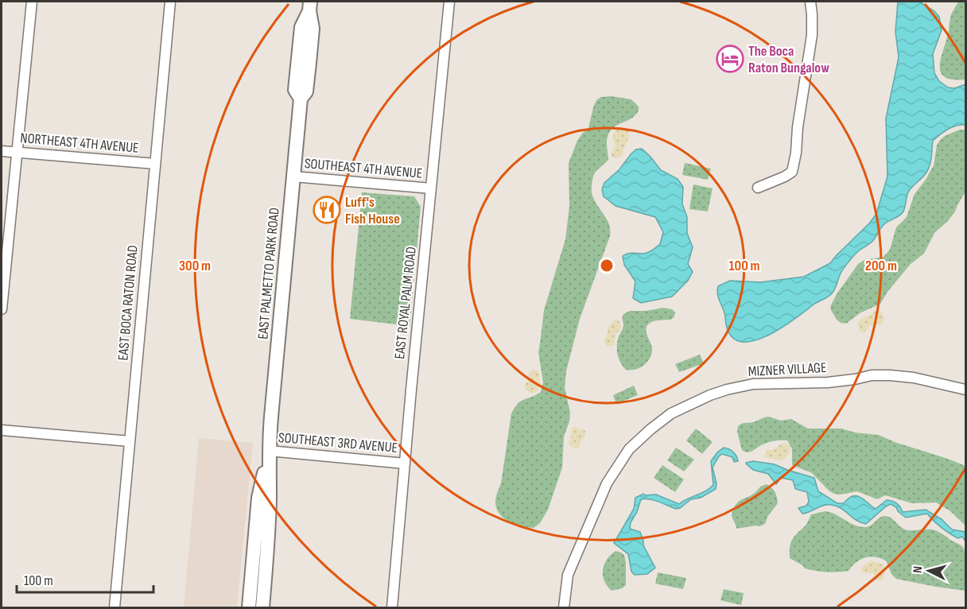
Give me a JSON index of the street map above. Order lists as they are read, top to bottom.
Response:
{
  "streets": {
    "main road": ["EAST PALMETTO PARK ROAD"],
    "street": [
      "NORTHEAST 4TH AVENUE",
      "SOUTHEAST 4TH AVENUE",
      "EAST BOCA RATON ROAD",
      "EAST ROYAL PALM ROAD",
      "MIZNER VILLAGE",
      "SOUTHEAST 3RD AVENUE"
    ]
  },
  "crossings": [
    ["NORTHEAST 4TH AVENUE", "EAST BOCA RATON ROAD"],
    ["SOUTHEAST 4TH AVENUE", "EAST PALMETTO PARK ROAD"],
    ["SOUTHEAST 4TH AVENUE", "EAST ROYAL PALM ROAD"],
    ["EAST PALMETTO PARK ROAD", "SOUTHEAST 3RD AVENUE"],
    ["EAST ROYAL PALM ROAD", "SOUTHEAST 3RD AVENUE"]
  ],
  "places": {
    "hotel": ["The Boca Raton Bungalow"],
    "restaurant": ["Luff's Fish House"]
  },
  "scale_bar": "100 m",
  "north": "left",
  "rings": ["100 m", "200 m", "300 m"]
}
